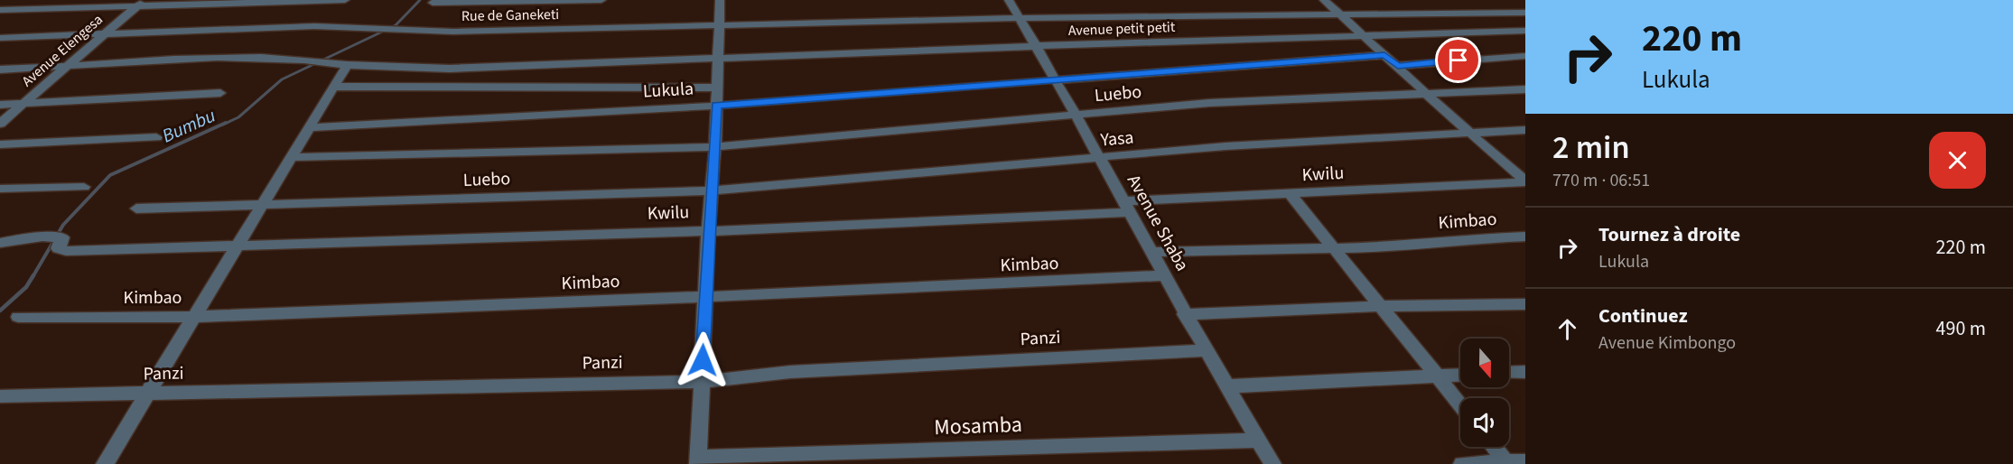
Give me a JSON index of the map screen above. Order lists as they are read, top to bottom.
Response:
{
  "streets": {
    "street": [
      "Rue de Ganeketi",
      "Avenue petit petit",
      "Avenue Elengesa",
      "Lukula",
      "Luebo",
      "Yasa",
      "Kwilu",
      "Kimbao",
      "Avenue Shaba",
      "Panzi",
      "Mosamba"
    ]
  },
  "crossings": [
    ["Rue de Ganeketi", "Avenue Elengesa"],
    ["Rue de Ganeketi", "Avenue Shaba"],
    ["Avenue petit petit", "Avenue Elengesa"],
    ["Avenue petit petit", "Avenue Shaba"],
    ["Lukula", "Avenue Shaba"],
    ["Luebo", "Yasa"],
    ["Luebo", "Avenue Shaba"],
    ["Yasa", "Avenue Shaba"],
    ["Kwilu", "Avenue Shaba"],
    ["Kimbao", "Avenue Shaba"],
    ["Avenue Shaba", "Panzi"],
    ["Avenue Shaba", "Mosamba"]
  ],
  "water": ["Bumbu"],
  "north": "bottom",
  "page": {
    "turn": ["220 m", "Lukula"],
    "heading": ["2 min", "770 m · 06:51"],
    "list": [
      {
        "name": "Tournez à droite",
        "note": "Lukula",
        "value": "220 m"
      },
      {
        "name": "Continuez",
        "note": "Avenue Kimbongo",
        "value": "490 m"
      }
    ]
  }
}
